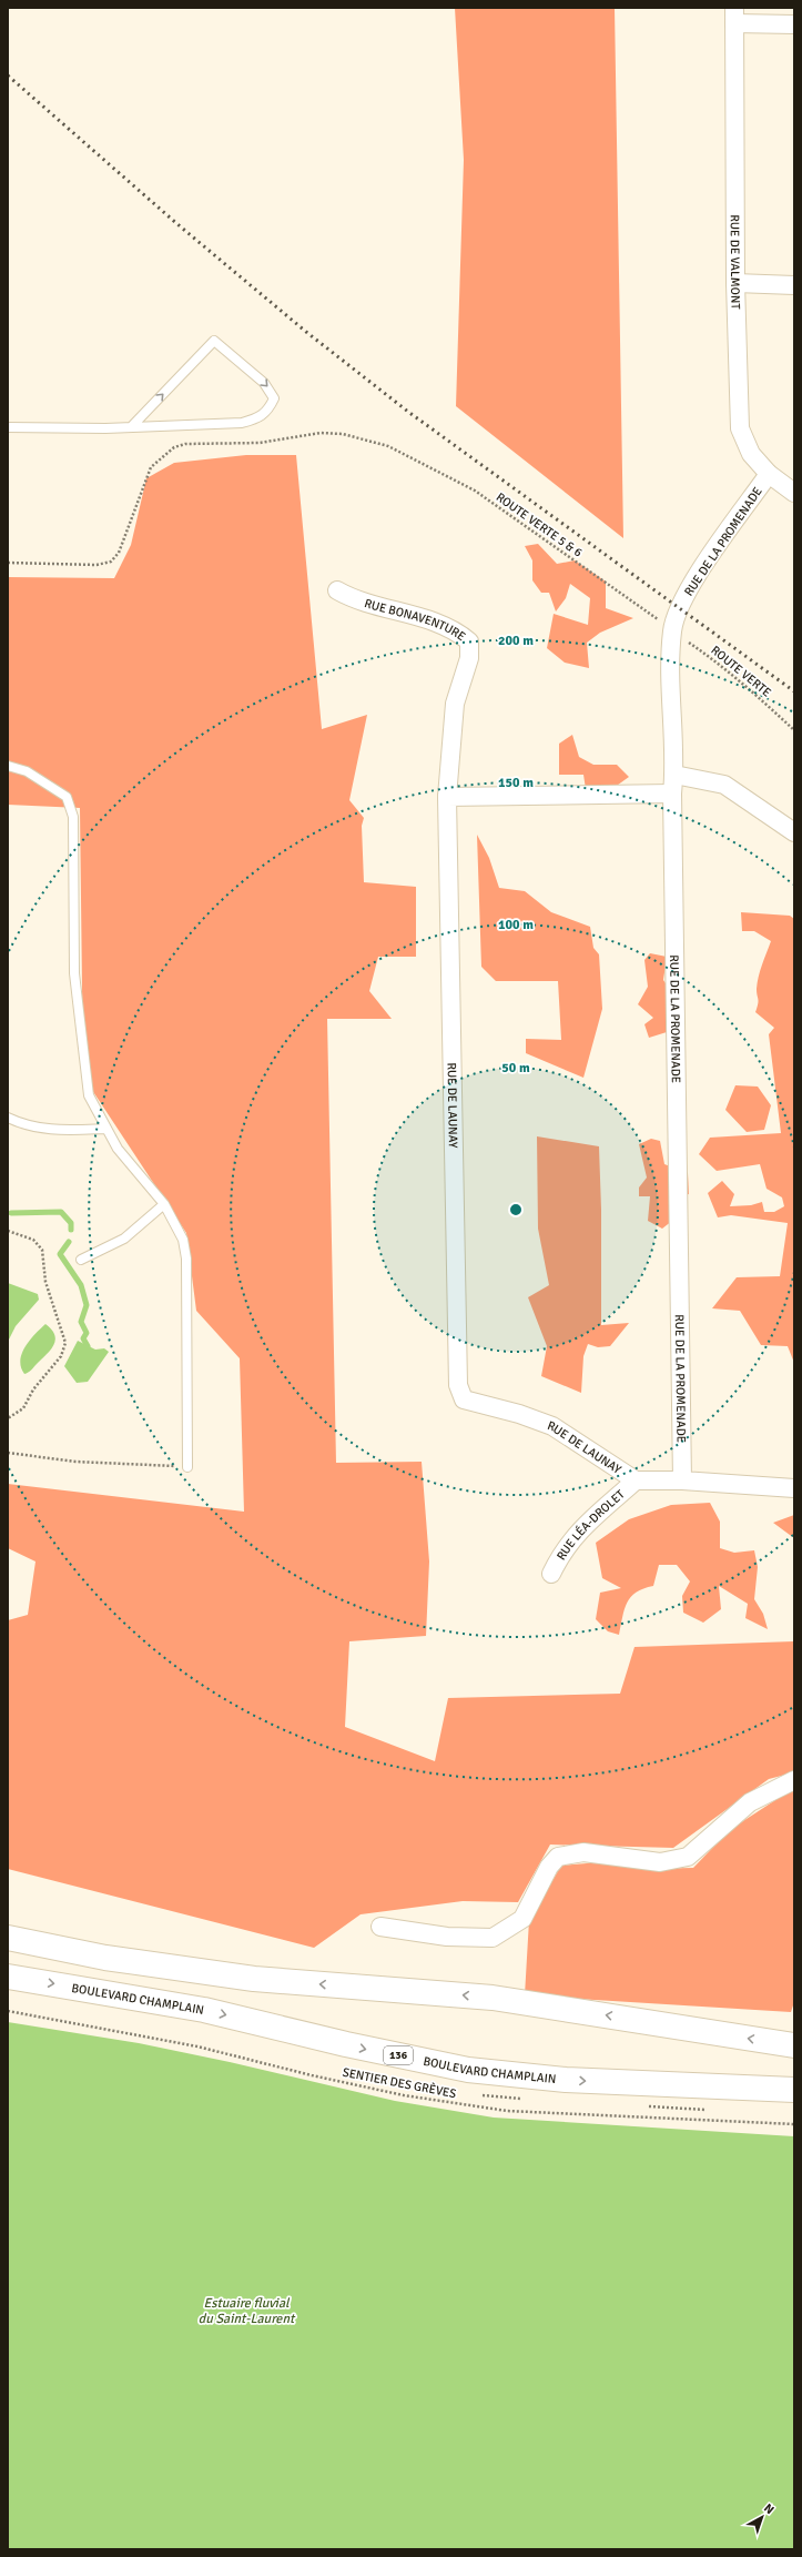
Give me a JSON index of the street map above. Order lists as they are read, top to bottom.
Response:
{
  "streets": {
    "main road": ["BOULEVARD CHAMPLAIN", "136"],
    "street": [
      "RUE DE VALMONT",
      "RUE DE LA PROMENADE",
      "RUE BONAVENTURE",
      "RUE DE LAUNAY",
      "RUE LÉA-DROLET"
    ],
    "path": ["ROUTE VERTE 5 & 6", "ROUTE VERTE", "SENTIER DES GRÈVES"]
  },
  "crossings": [
    ["RUE DE VALMONT", "RUE DE LA PROMENADE"],
    ["ROUTE VERTE 5 & 6", "RUE DE LA PROMENADE"],
    ["ROUTE VERTE 5 & 6", "ROUTE VERTE"],
    ["RUE DE LA PROMENADE", "ROUTE VERTE"],
    ["RUE BONAVENTURE", "RUE DE LAUNAY"],
    ["RUE DE LAUNAY", "RUE LÉA-DROLET"]
  ],
  "water": ["Estuaire fluvial du Saint-Laurent"],
  "north": "top right",
  "rings": [
    "200 m",
    "150 m",
    "100 m",
    "50 m"
  ]
}
